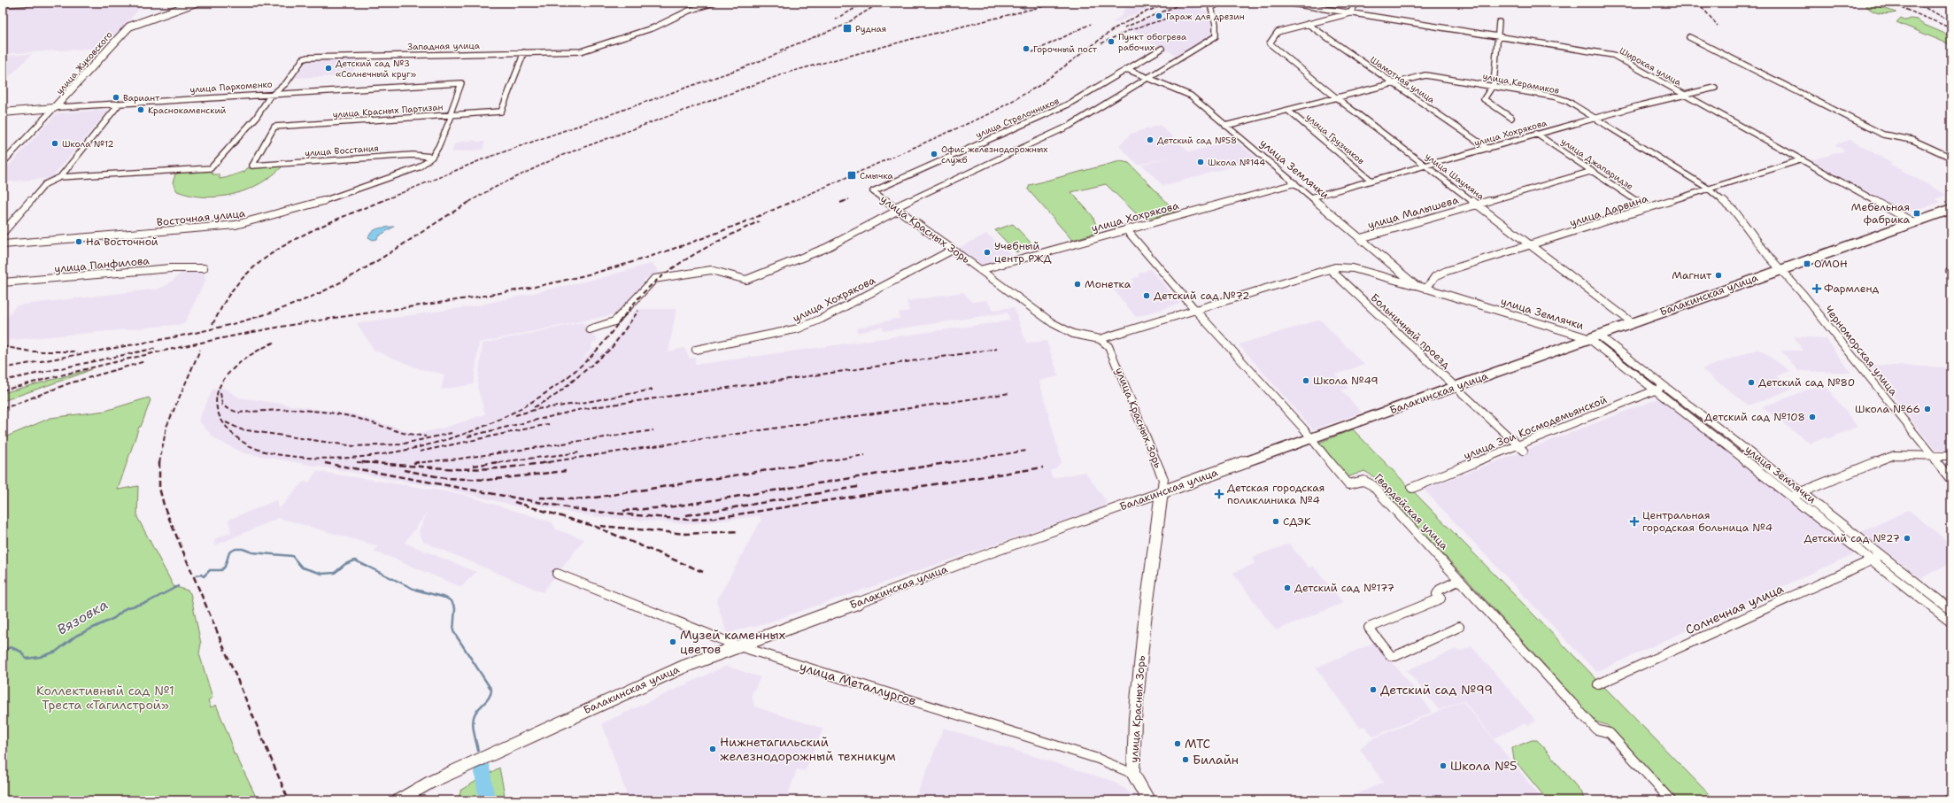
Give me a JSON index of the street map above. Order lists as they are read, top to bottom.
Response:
{
  "streets": {
    "main road": [
      "улица Жуковского",
      "улица Пархоменко",
      "улица Красных Зорь",
      "Балакинская улица"
    ],
    "street": [
      "Западная улица",
      "Широкая улица",
      "Шамотная улица",
      "улица Керамиков",
      "улица Красных Партизан",
      "улица Стрелочников",
      "улица Хохрякова",
      "улица Грузчиков",
      "улица Восстания",
      "улица Джапаридзе",
      "улица Землячки",
      "улица Шаумяна",
      "улица Дарвина",
      "улица Малышева",
      "Восточная улица",
      "улица Панфилова",
      "Больничный проезд",
      "Черноморская улица",
      "улица Зои Космодемьянской",
      "Гвардейская улица",
      "Солнечная улица",
      "улица Металлургов"
    ]
  },
  "crossings": [
    ["Западная улица", "улица Пархоменко"],
    ["Западная улица", "улица Красных Партизан"],
    ["улица Жуковского", "улица Пархоменко"],
    ["Широкая улица", "улица Хохрякова"],
    ["Широкая улица", "улица Дарвина"],
    ["Широкая улица", "Балакинская улица"],
    ["Шамотная улица", "улица Керамиков"],
    ["Шамотная улица", "улица Хохрякова"],
    ["Шамотная улица", "улица Шаумяна"],
    ["улица Керамиков", "улица Хохрякова"],
    ["улица Керамиков", "улица Грузчиков"],
    ["улица Керамиков", "улица Землячки"],
    ["улица Керамиков", "улица Шаумяна"],
    ["улица Керамиков", "улица Дарвина"],
    ["улица Керамиков", "Балакинская улица"],
    ["улица Керамиков", "Черноморская улица"],
    ["улица Пархоменко", "улица Красных Партизан"],
    ["улица Красных Партизан", "улица Восстания"],
    ["улица Стрелочников", "улица Землячки"],
    ["улица Стрелочников", "улица Красных Зорь"],
    ["улица Хохрякова", "улица Грузчиков"],
    ["улица Хохрякова", "улица Джапаридзе"],
    ["улица Хохрякова", "улица Землячки"],
    ["улица Хохрякова", "улица Шаумяна"],
    ["улица Хохрякова", "улица Красных Зорь"],
    ["улица Хохрякова", "Гвардейская улица"],
    ["улица Восстания", "Восточная улица"],
    ["улица Джапаридзе", "улица Дарвина"],
    ["улица Джапаридзе", "улица Малышева"],
    ["улица Землячки", "улица Дарвина"],
    ["улица Землячки", "улица Малышева"],
    ["улица Землячки", "Балакинская улица"],
    ["улица Землячки", "улица Зои Космодемьянской"],
    ["улица Землячки", "Солнечная улица"],
    ["улица Шаумяна", "улица Дарвина"],
    ["улица Шаумяна", "улица Малышева"],
    ["улица Шаумяна", "Балакинская улица"],
    ["улица Красных Зорь", "Балакинская улица"],
    ["улица Красных Зорь", "улица Металлургов"],
    ["Балакинская улица", "Больничный проезд"],
    ["Балакинская улица", "Черноморская улица"],
    ["Балакинская улица", "Гвардейская улица"],
    ["Балакинская улица", "улица Металлургов"],
    ["Больничный проезд", "улица Зои Космодемьянской"]
  ],
  "water": ["Вязовка"],
  "parks": ["Коллективный сад №1 Треста «Тагилстрой»"],
  "places": {
    "other": [
      "Гараж для дрезин",
      "Пункт обогрева рабочих",
      "Горочный пост",
      "Детский сад №3 «Солнечный круг»",
      "Вариант",
      "Краснокаменский",
      "Детский сад №58",
      "Школа №12",
      "Офис железнодорожных служб",
      "Школа №144",
      "На Восточной",
      "Учебный центр РЖД",
      "Магнит",
      "Монетка",
      "Детский сад №72",
      "Школа №49",
      "Детский сад №80",
      "Школа №66",
      "Детский сад №108",
      "СДЭК",
      "Детский сад №27",
      "Детский сад №177",
      "Музей каменных цветов",
      "Детский сад №99",
      "МТС",
      "Нижнетагильский железнодорожный техникум",
      "Билайн",
      "Школа №5"
    ],
    "transit": [
      "Рудная",
      "Смычка",
      "Мебельная фабрика",
      "ОМОН"
    ],
    "health": ["Фармленд", "Детская городская поликлиника №4", "Центральная городская больница №4"]
  }
}
